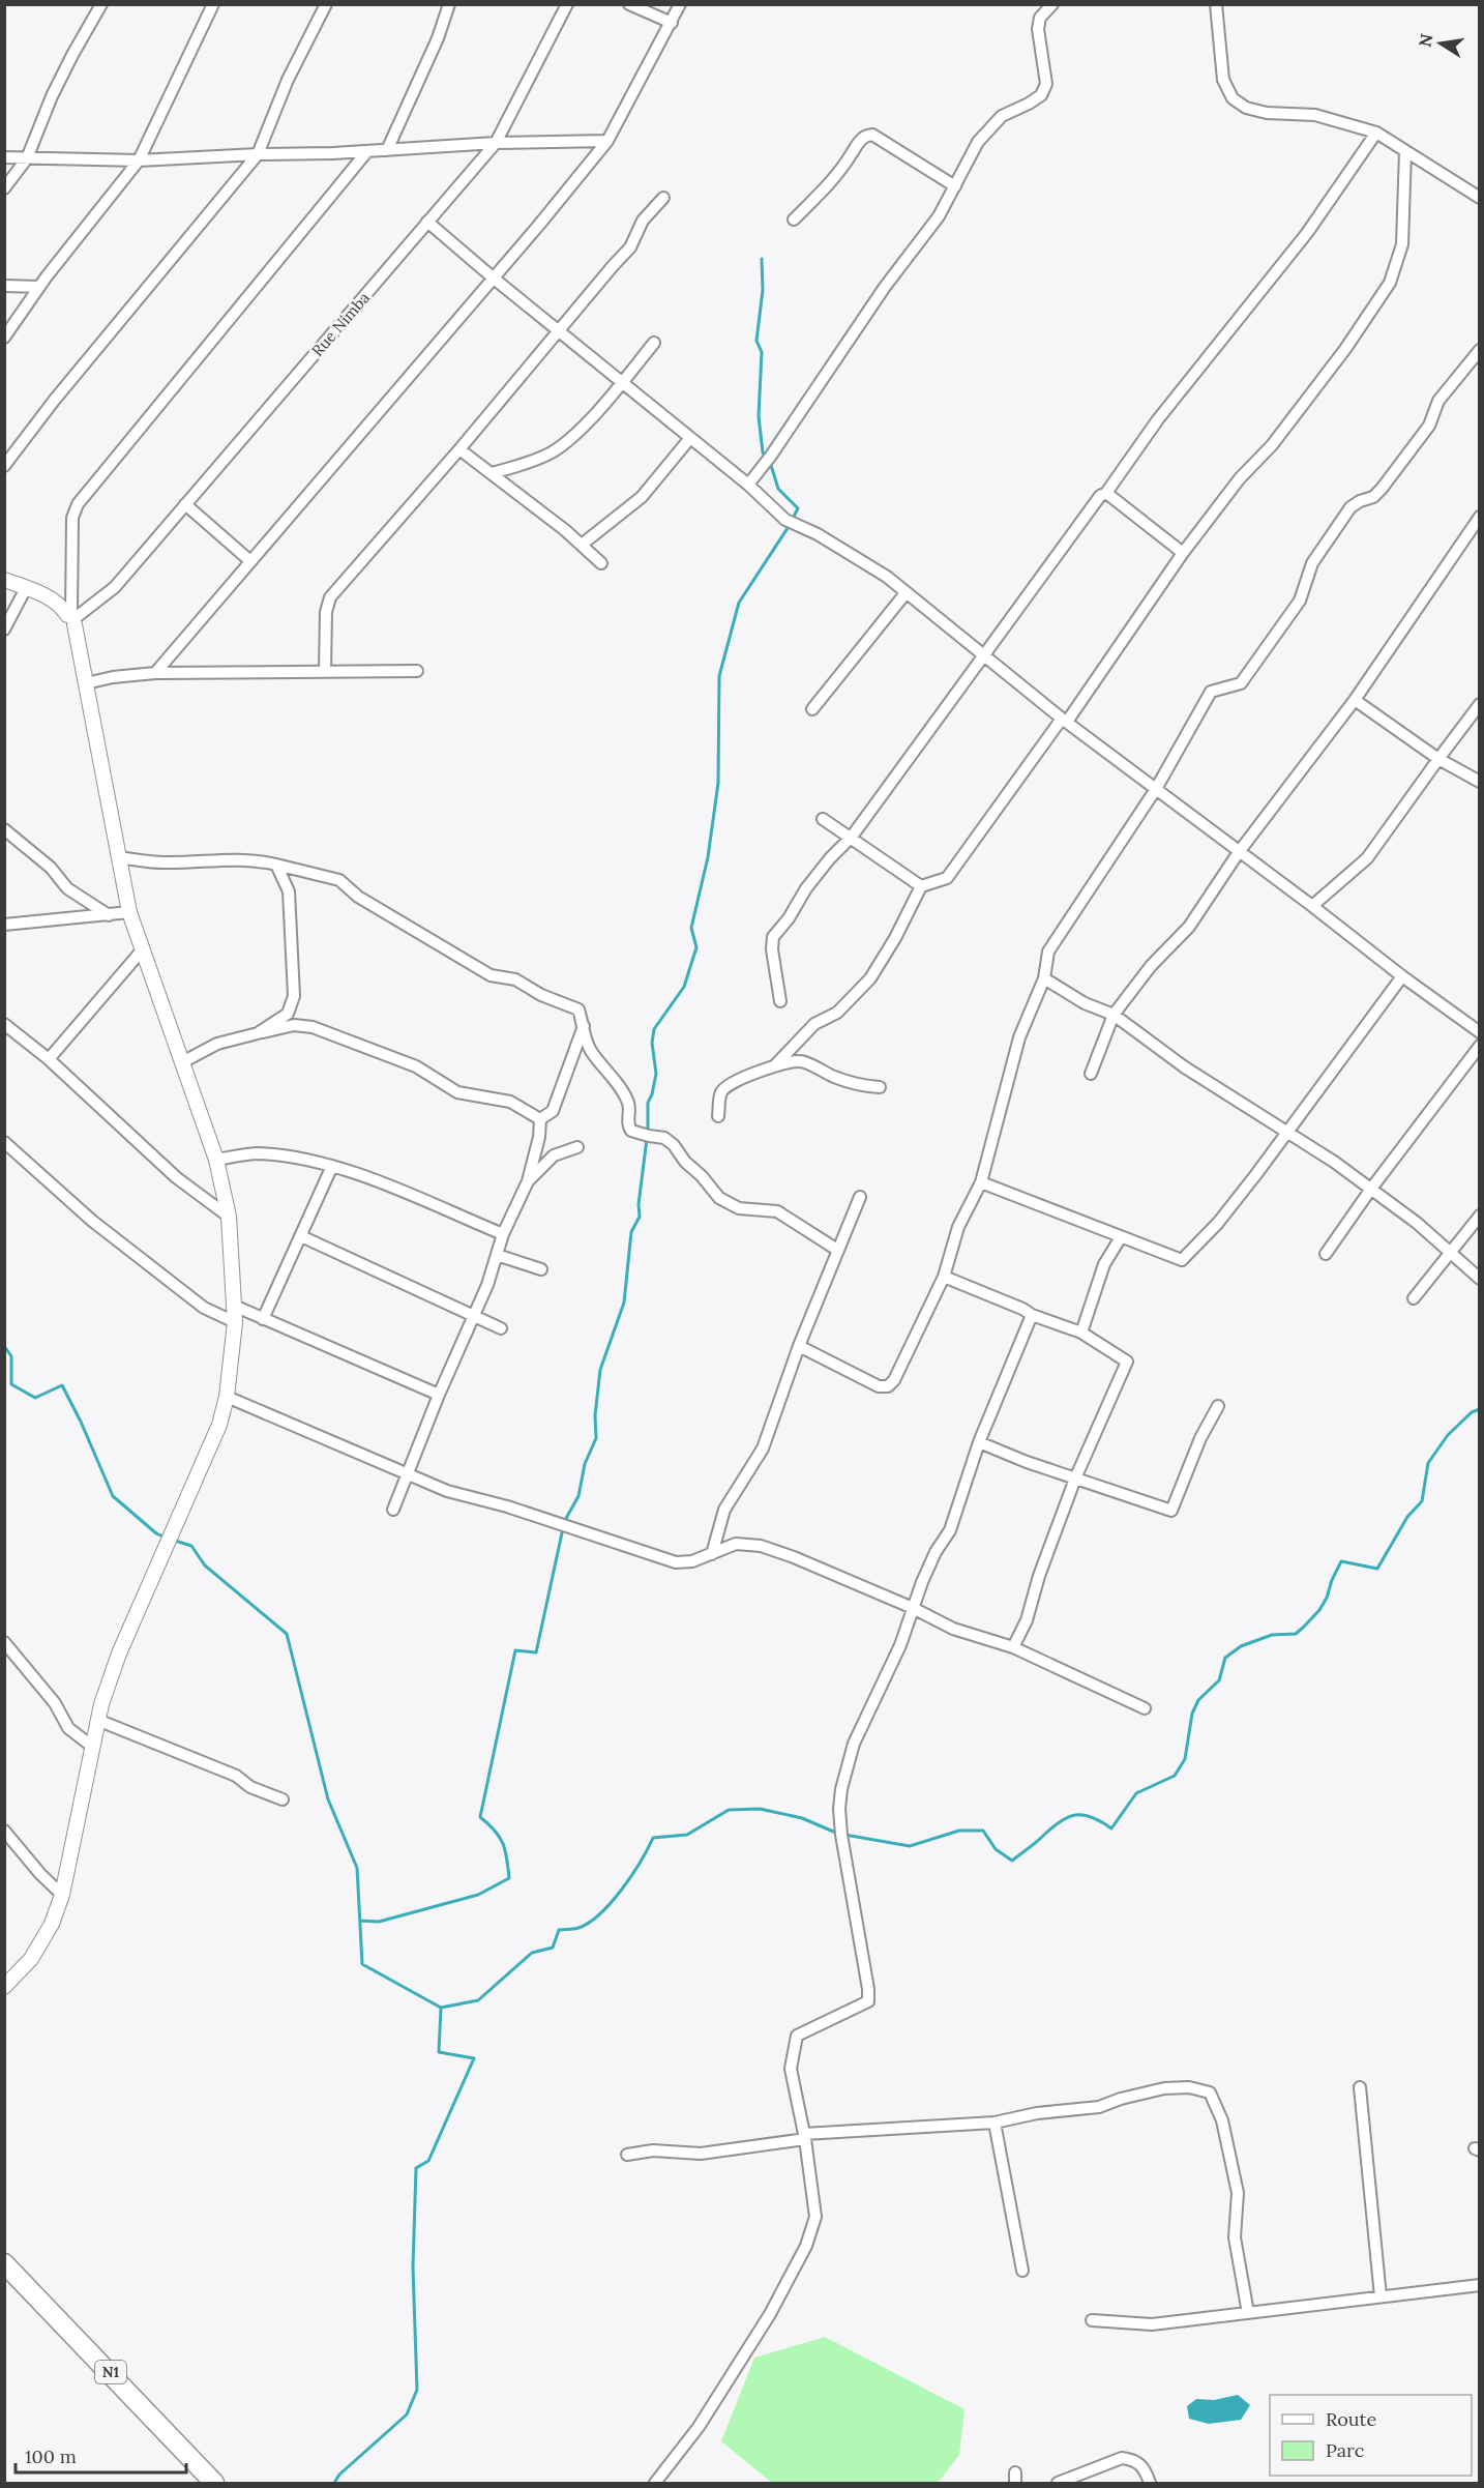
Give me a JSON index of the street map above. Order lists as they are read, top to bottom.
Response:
{
  "streets": {
    "highway": ["N1"],
    "street": ["Rue Nimba"]
  },
  "legend": ["Route", "Parc"],
  "scale_bar": "100 m",
  "north": "left"
}
